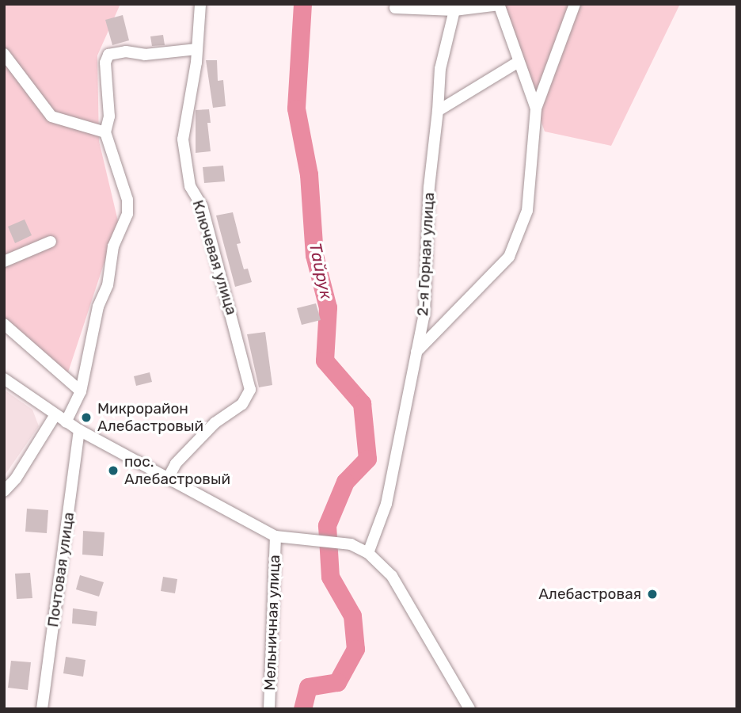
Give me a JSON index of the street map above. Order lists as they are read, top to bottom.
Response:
{
  "streets": {
    "street": [
      "2-я Горная улица",
      "Ключевая улица",
      "Почтовая улица",
      "Мельничная улица"
    ]
  },
  "water": ["Тайрук"],
  "places": ["Микрорайон Алебастровый", "пос. Алебастровый", "Алебастровая"]
}
